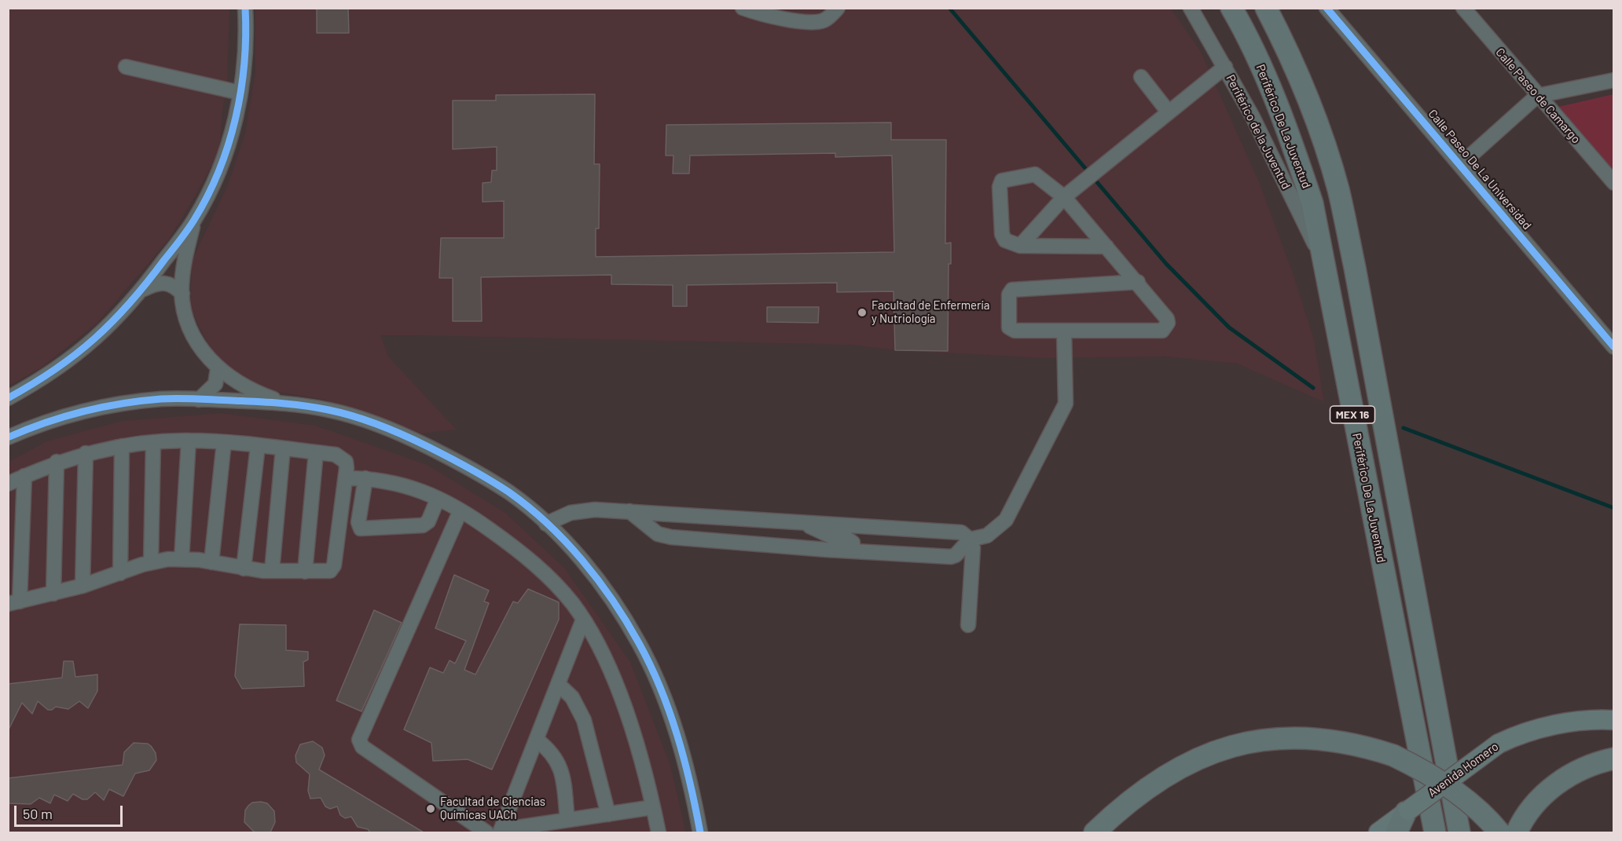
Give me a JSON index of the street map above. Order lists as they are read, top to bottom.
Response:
{
  "streets": {
    "highway": ["Periférico De La Juventud", "MEX 16"],
    "main road": ["Avenida Homero"],
    "street": ["Calle Paseo de Camargo", "Periférico de la Juventud", "Calle Paseo De La Universidad"]
  },
  "crossings": [
    ["Periférico De La Juventud", "Periférico de la Juventud"]
  ],
  "places": ["Facultad de Enfermería y Nutriología", "Facultad de Ciencias Químicas UACh"],
  "scale_bar": "50 m"
}
